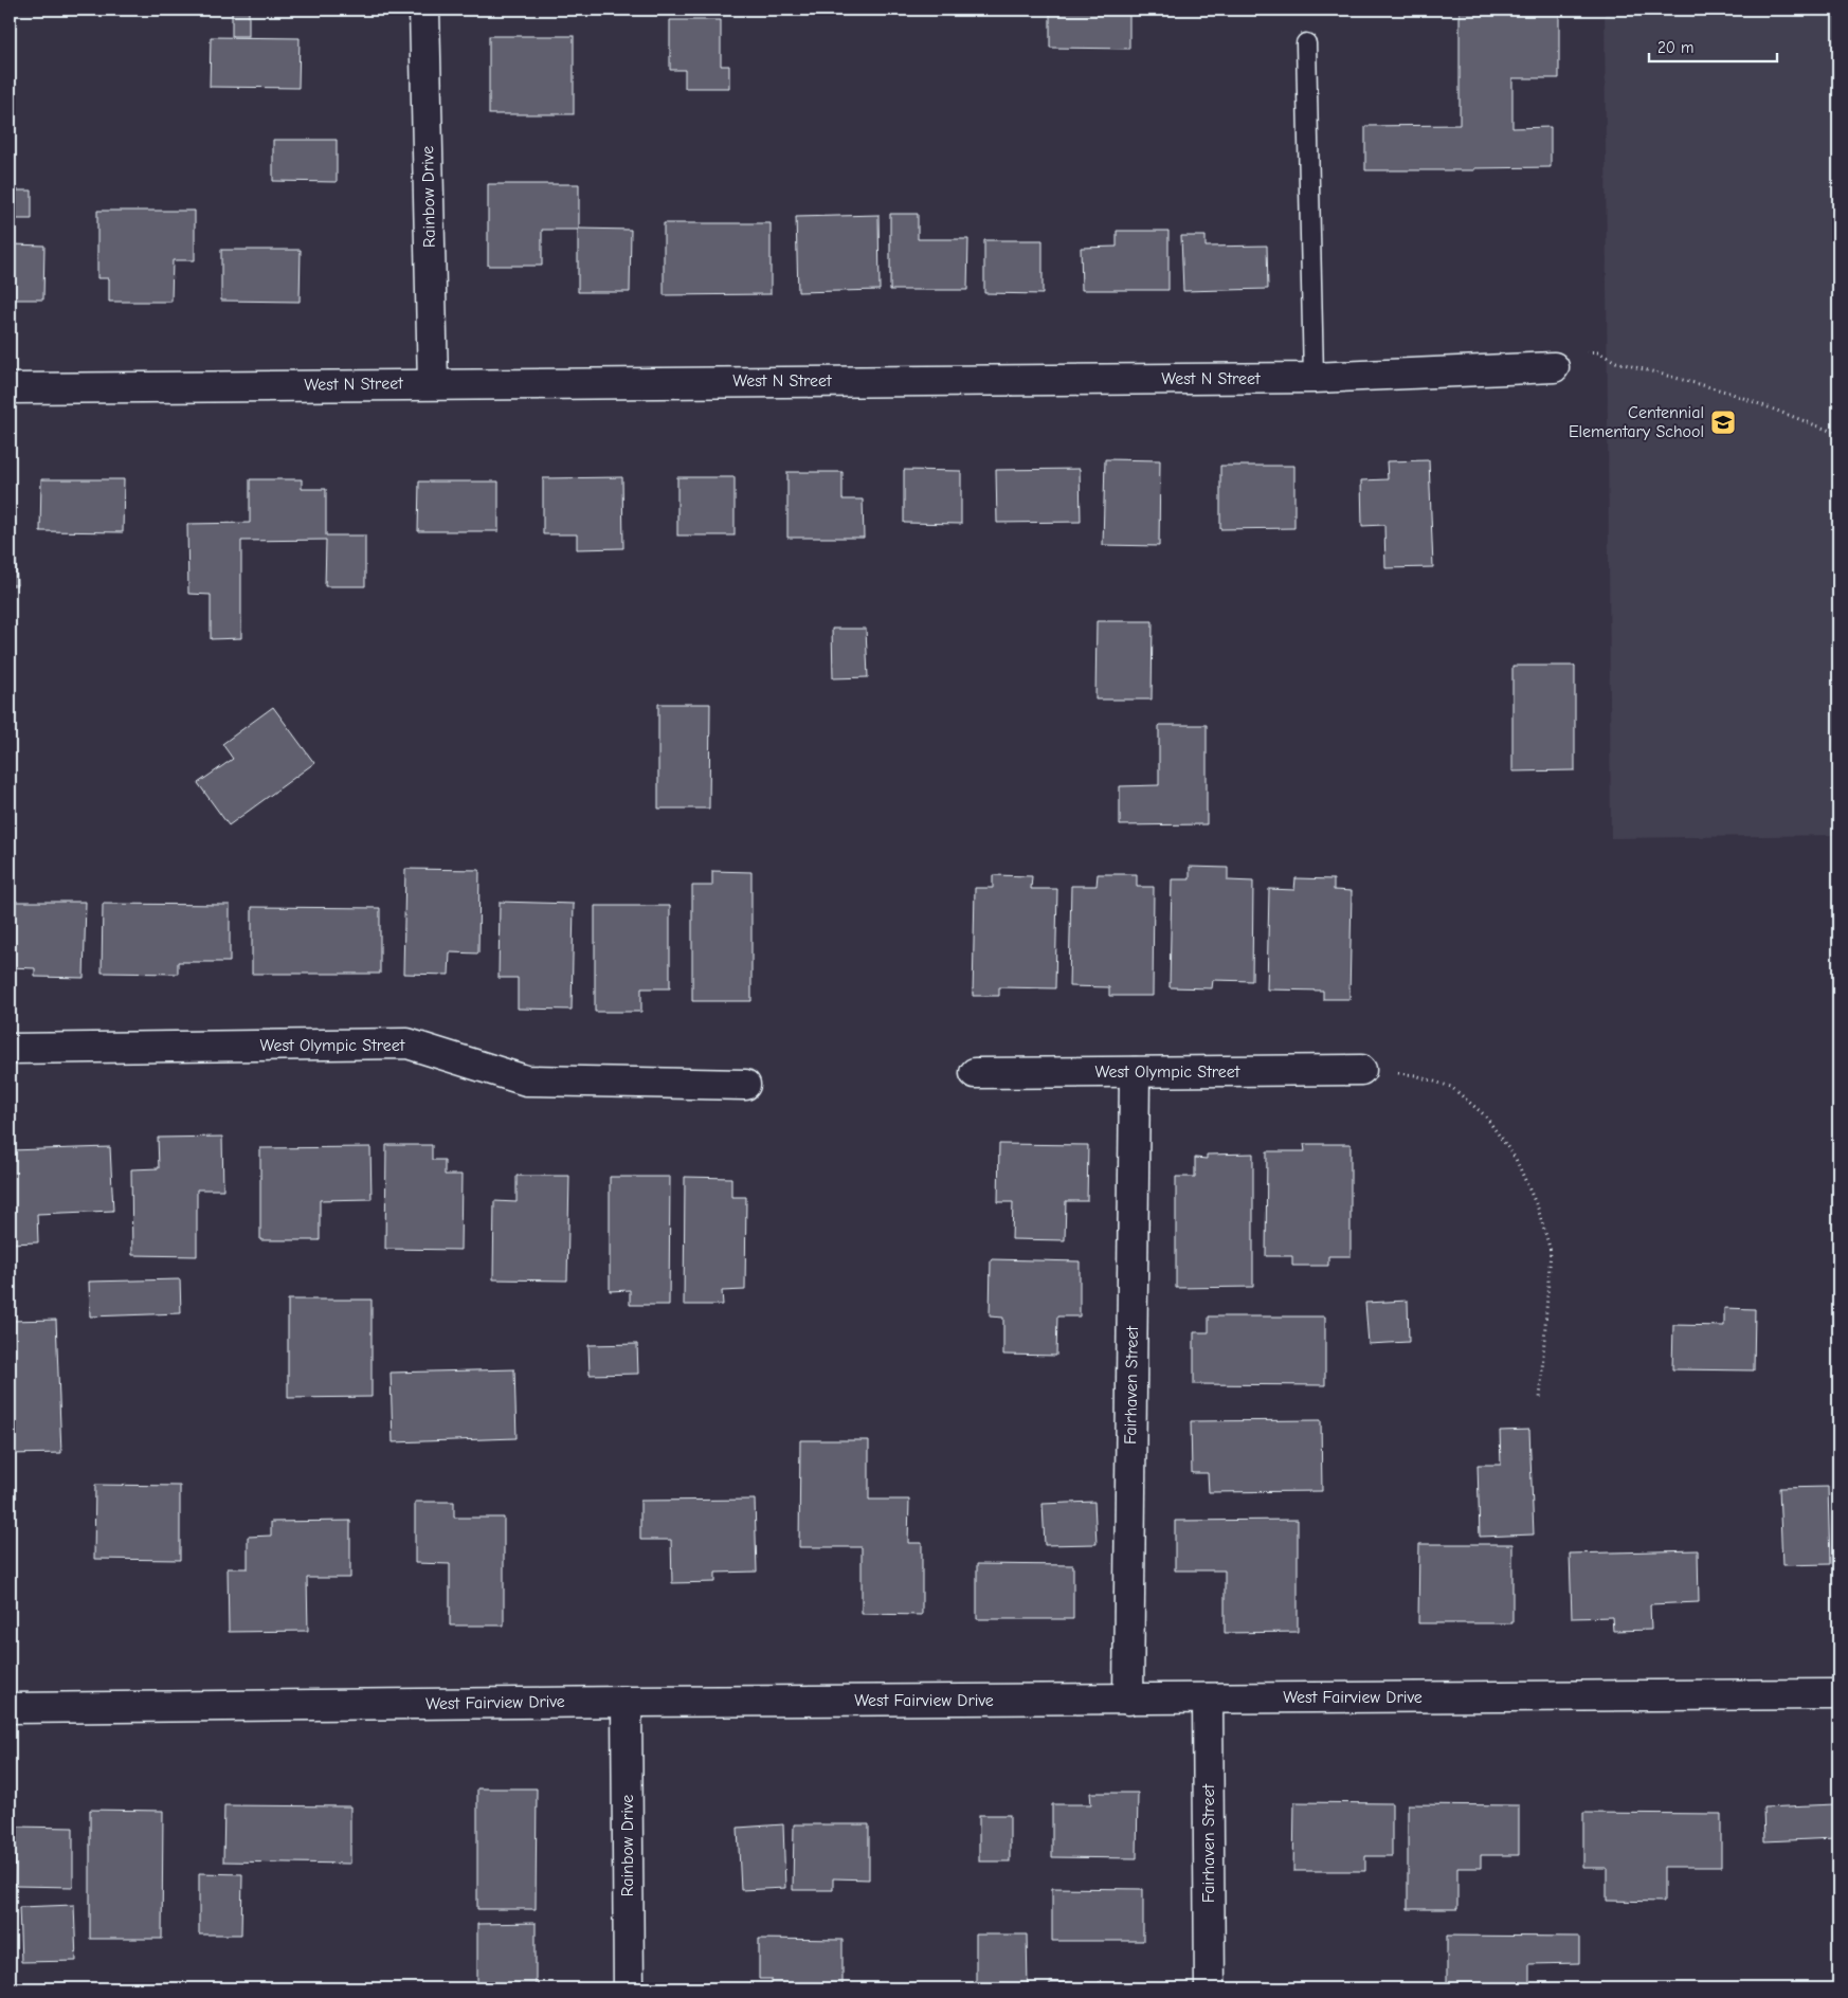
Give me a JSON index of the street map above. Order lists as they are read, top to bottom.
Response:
{
  "streets": {
    "street": [
      "Rainbow Drive",
      "West N Street",
      "West Olympic Street",
      "Fairhaven Street",
      "West Fairview Drive"
    ]
  },
  "crossings": [
    ["Rainbow Drive", "West N Street"],
    ["Rainbow Drive", "West Fairview Drive"],
    ["West Olympic Street", "Fairhaven Street"],
    ["Fairhaven Street", "West Fairview Drive"]
  ],
  "places": {
    "school or university": ["Centennial Elementary School"]
  },
  "scale_bar": "20 m"
}
